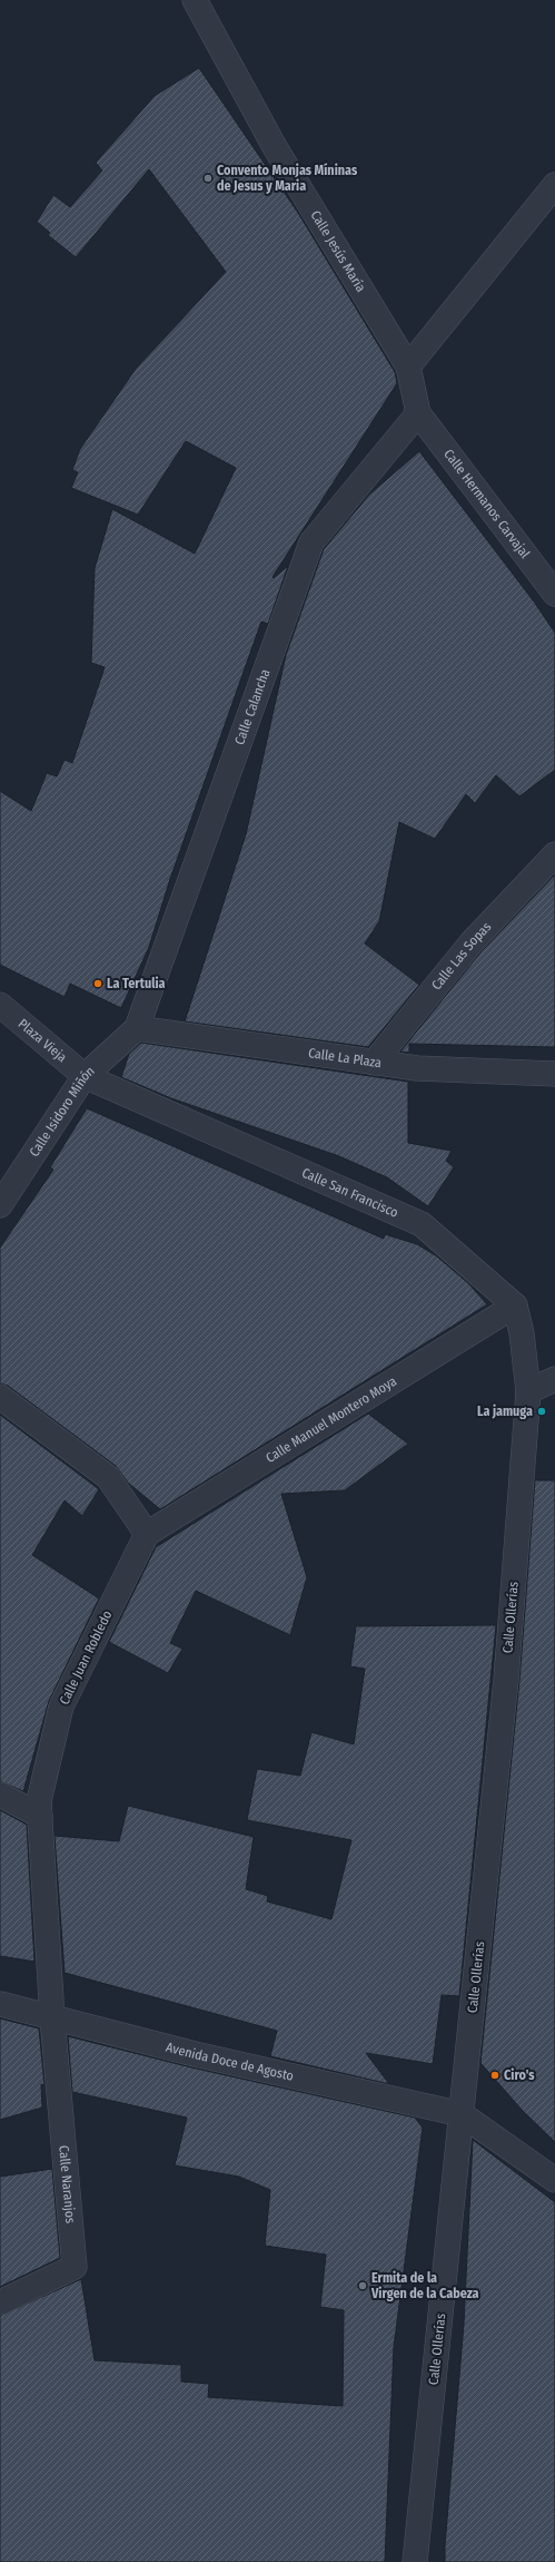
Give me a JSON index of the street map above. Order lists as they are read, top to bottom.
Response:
{
  "streets": {
    "street": [
      "Calle Jesús María",
      "Calle Hermanos Carvajal",
      "Calle Calancha",
      "Calle Las Sopas",
      "Plaza Vieja",
      "Calle La Plaza",
      "Calle Isidoro Miñón",
      "Calle San Francisco",
      "Calle Manuel Montero Moya",
      "Calle Ollerías",
      "Calle Juan Robledo",
      "Avenida Doce de Agosto",
      "Calle Naranjos"
    ]
  },
  "crossings": [
    ["Calle Jesús María", "Calle Hermanos Carvajal"],
    ["Calle Jesús María", "Calle Calancha"],
    ["Calle Hermanos Carvajal", "Calle Calancha"],
    ["Calle Calancha", "Calle La Plaza"],
    ["Calle Calancha", "Calle Isidoro Miñón"],
    ["Calle Las Sopas", "Calle La Plaza"],
    ["Plaza Vieja", "Calle Isidoro Miñón"],
    ["Plaza Vieja", "Calle San Francisco"],
    ["Calle La Plaza", "Calle Isidoro Miñón"],
    ["Calle Isidoro Miñón", "Calle San Francisco"],
    ["Calle San Francisco", "Calle Manuel Montero Moya"],
    ["Calle Manuel Montero Moya", "Calle Juan Robledo"],
    ["Calle Ollerías", "Avenida Doce de Agosto"],
    ["Calle Juan Robledo", "Avenida Doce de Agosto"],
    ["Calle Juan Robledo", "Calle Naranjos"],
    ["Avenida Doce de Agosto", "Calle Naranjos"]
  ],
  "places": [
    "Convento Monjas Míninas de Jesus y Maria",
    "La Tertulia",
    "La jamuga",
    "Ciro's",
    "Ermita de la Virgen de la Cabeza"
  ]
}
